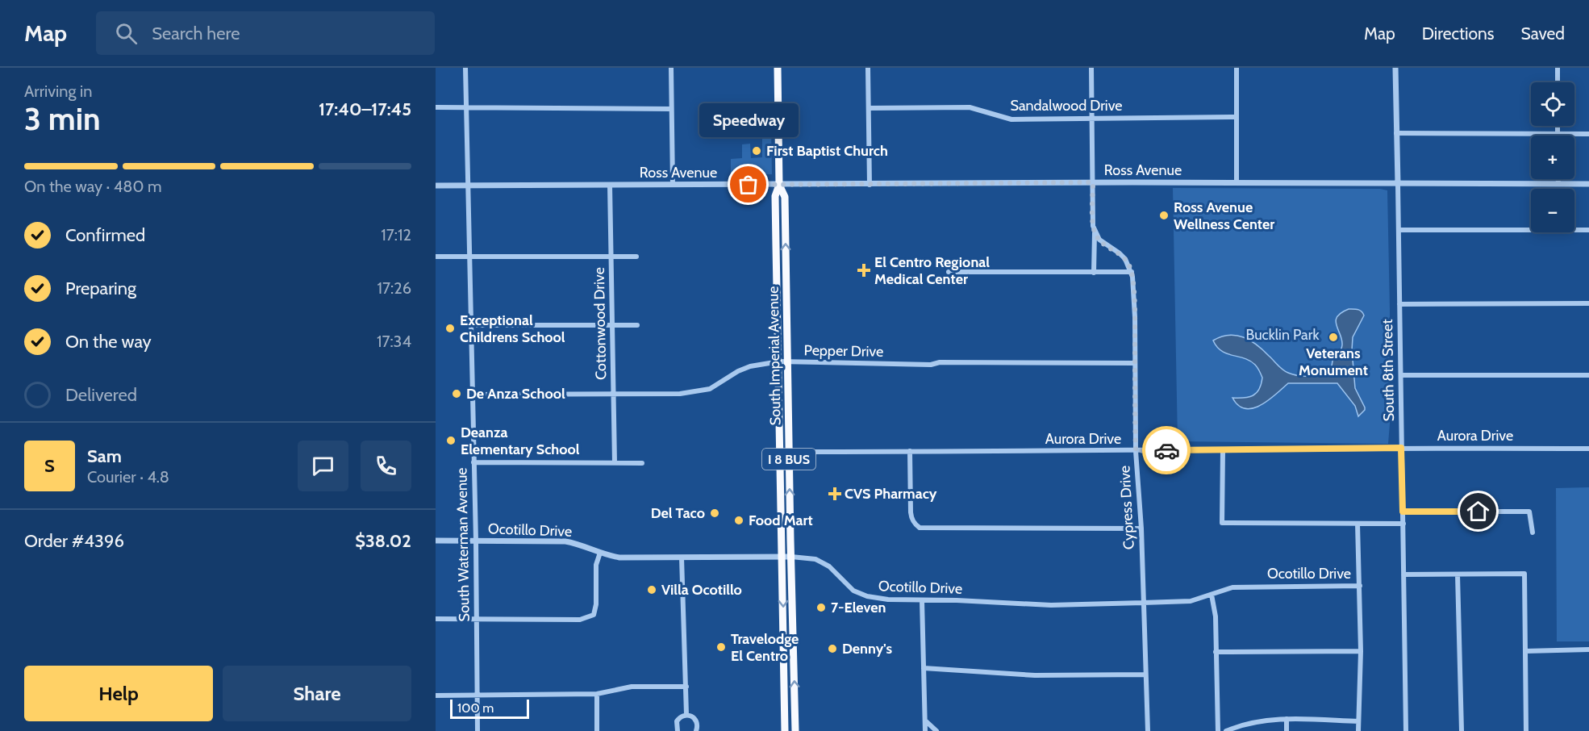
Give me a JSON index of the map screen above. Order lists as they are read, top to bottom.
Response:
{
  "streets": {
    "highway": ["South Imperial Avenue", "I 8 BUS"],
    "street": [
      "Sandalwood Drive",
      "Ross Avenue",
      "Cottonwood Drive",
      "Pepper Drive",
      "South 8th Street",
      "Aurora Drive",
      "Cypress Drive",
      "Ocotillo Drive",
      "South Waterman Avenue"
    ]
  },
  "crossings": [
    ["Ross Avenue", "Cottonwood Drive"],
    ["Ross Avenue", "South Imperial Avenue"],
    ["Ross Avenue", "South 8th Street"],
    ["Ross Avenue", "South Waterman Avenue"],
    ["Cottonwood Drive", "Pepper Drive"],
    ["Pepper Drive", "South Imperial Avenue"],
    ["Pepper Drive", "Cypress Drive"],
    ["Pepper Drive", "South Waterman Avenue"],
    ["South Imperial Avenue", "Aurora Drive"],
    ["South Imperial Avenue", "Ocotillo Drive"],
    ["South 8th Street", "Aurora Drive"],
    ["Aurora Drive", "Cypress Drive"],
    ["Cypress Drive", "Ocotillo Drive"],
    ["Ocotillo Drive", "South Waterman Avenue"]
  ],
  "parks": ["Bucklin Park"],
  "places": {
    "other": [
      "First Baptist Church",
      "Speedway",
      "Ross Avenue Wellness Center",
      "Exceptional Childrens School",
      "Veterans Monument",
      "De Anza School",
      "Deanza Elementary School",
      "Del Taco",
      "Food Mart",
      "Villa Ocotillo",
      "7-Eleven",
      "Travelodge El Centro",
      "Denny's"
    ],
    "health": ["El Centro Regional Medical Center", "CVS Pharmacy"]
  },
  "scale_bar": "100 m",
  "page": {
    "header": "Map",
    "search": "Search here",
    "nav": ["Map", "Directions", "Saved"],
    "heading": ["3 min", "Arriving in", "17:40–17:45"],
    "panel": [
      "Sam",
      "Courier · 4.8",
      "Order #4396",
      "$38.02"
    ],
    "map_buttons": ["+", "−"],
    "bubble": "Speedway",
    "bar": "On the way · 480 m",
    "list": [
      ["Confirmed", "17:12"],
      ["Preparing", "17:26"],
      ["On the way", "17:34"],
      "Delivered"
    ],
    "round": "S",
    "buttons": ["Help", "Share"],
    "scale": "100 m"
  }
}
